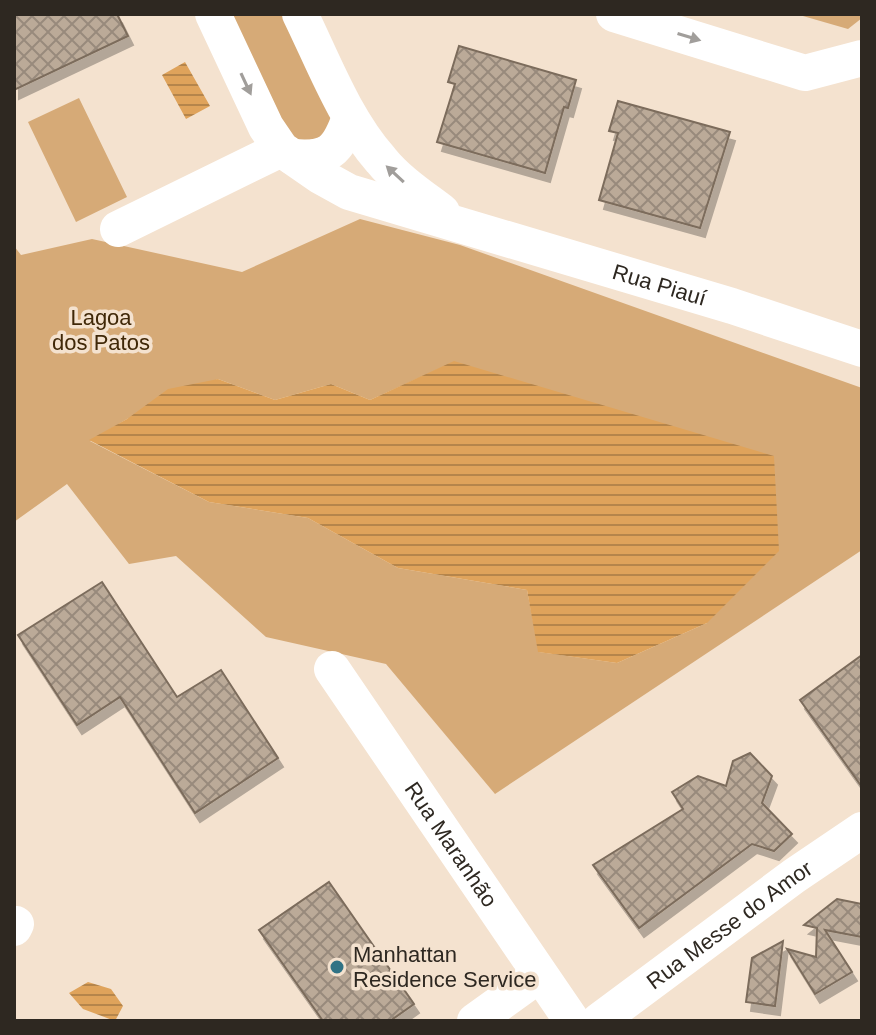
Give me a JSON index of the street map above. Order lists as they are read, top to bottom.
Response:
{
  "streets": {
    "street": ["Rua Piauí", "Rua Maranhão", "Rua Messe do Amor"]
  },
  "parks": ["Lagoa dos Patos"],
  "places": ["Manhattan Residence Service"]
}
